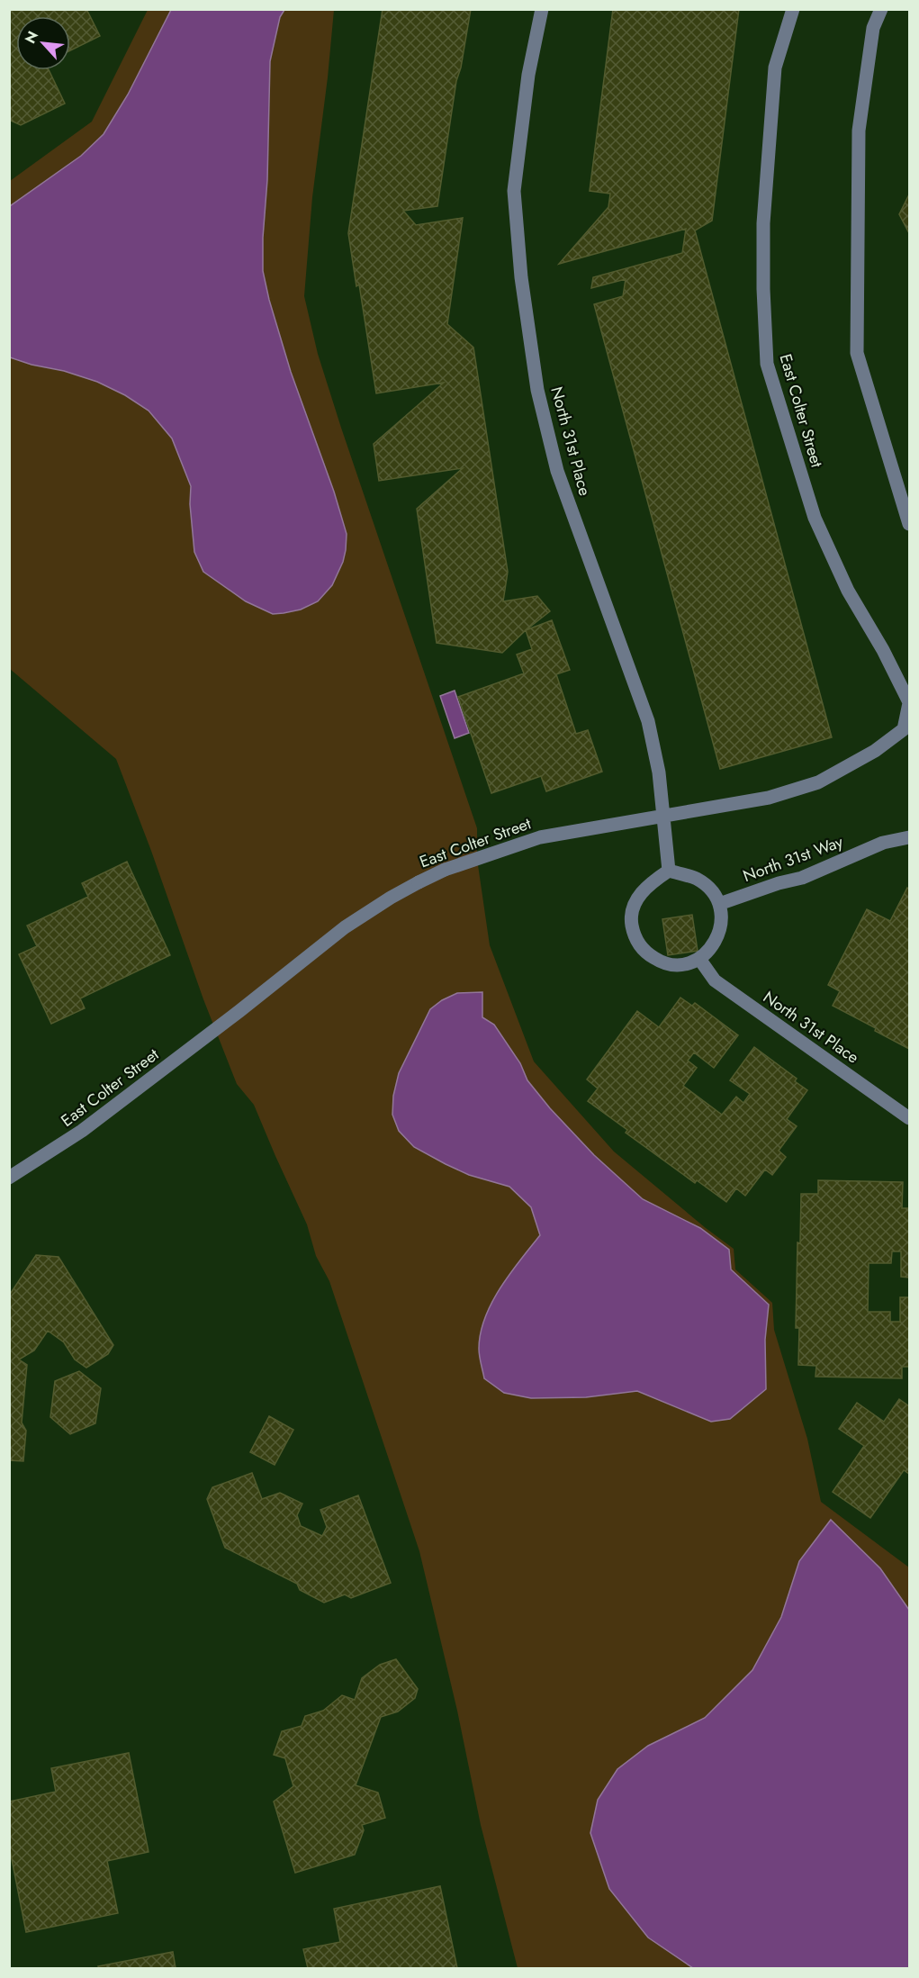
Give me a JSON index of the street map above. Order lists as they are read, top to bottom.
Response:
{
  "streets": {
    "street": ["East Colter Street", "North 31st Place", "North 31st Way"]
  },
  "crossings": [
    ["East Colter Street", "North 31st Place"],
    ["North 31st Place", "North 31st Way"]
  ],
  "north": "top left"
}
